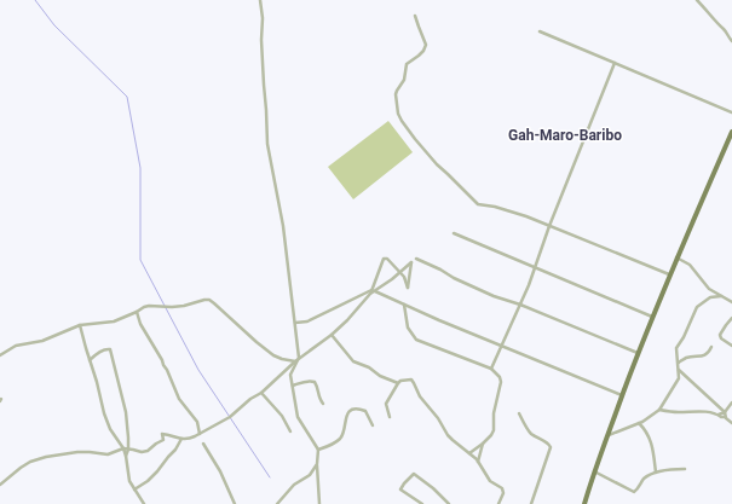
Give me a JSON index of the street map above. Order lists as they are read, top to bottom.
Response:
{
  "districts": ["Gah-Maro-Baribo"]
}
